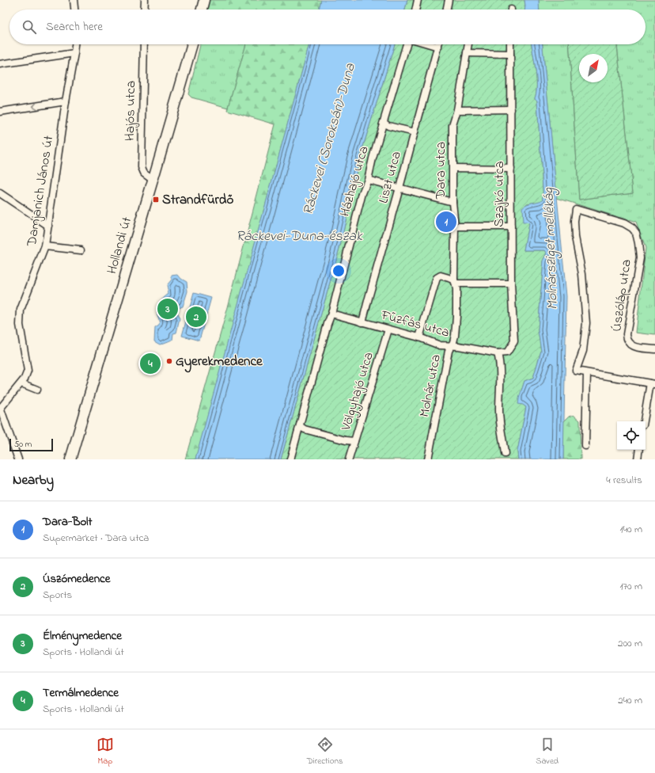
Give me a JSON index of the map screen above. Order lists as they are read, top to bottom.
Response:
{
  "streets": {
    "street": [
      "Hajós utca",
      "Dara utca",
      "Liszt utca",
      "Házhajó utca",
      "Damjanich János út",
      "Szajkó utca",
      "Hollandi út",
      "Úszóláp utca",
      "Fűzfás utca",
      "Molnár utca",
      "Völgyhajó utca"
    ]
  },
  "crossings": [
    ["Hajós utca", "Hollandi út"],
    ["Dara utca", "Molnár utca"],
    ["Liszt utca", "Fűzfás utca"],
    ["Házhajó utca", "Fűzfás utca"],
    ["Szajkó utca", "Fűzfás utca"],
    ["Fűzfás utca", "Molnár utca"],
    ["Fűzfás utca", "Völgyhajó utca"]
  ],
  "water": ["Ráckevei (Soroksári)-Duna", "Ráckevei-Duna-észak", "Molnársziget mellékág"],
  "places": {
    "transit": ["Strandfürdő"],
    "other": ["Gyerekmedence"]
  },
  "scale_bar": "50 m",
  "north": "top right",
  "page": {
    "search": "Search here",
    "pins": [
      "1",
      "3",
      "2",
      "4"
    ],
    "scale": "50 m",
    "heading": ["Nearby", "4 results"],
    "list": [
      {
        "mark": "1",
        "name": "Dara-Bolt",
        "note": "Supermarket · Dara utca",
        "value": "140 m"
      },
      {
        "mark": "2",
        "name": "Úszómedence",
        "note": "Sports",
        "value": "170 m"
      },
      {
        "mark": "3",
        "name": "Élménymedence",
        "note": "Sports · Hollandi út",
        "value": "200 m"
      },
      {
        "mark": "4",
        "name": "Termálmedence",
        "note": "Sports · Hollandi út",
        "value": "240 m"
      }
    ],
    "nav": ["Map", "Directions", "Saved"]
  }
}
